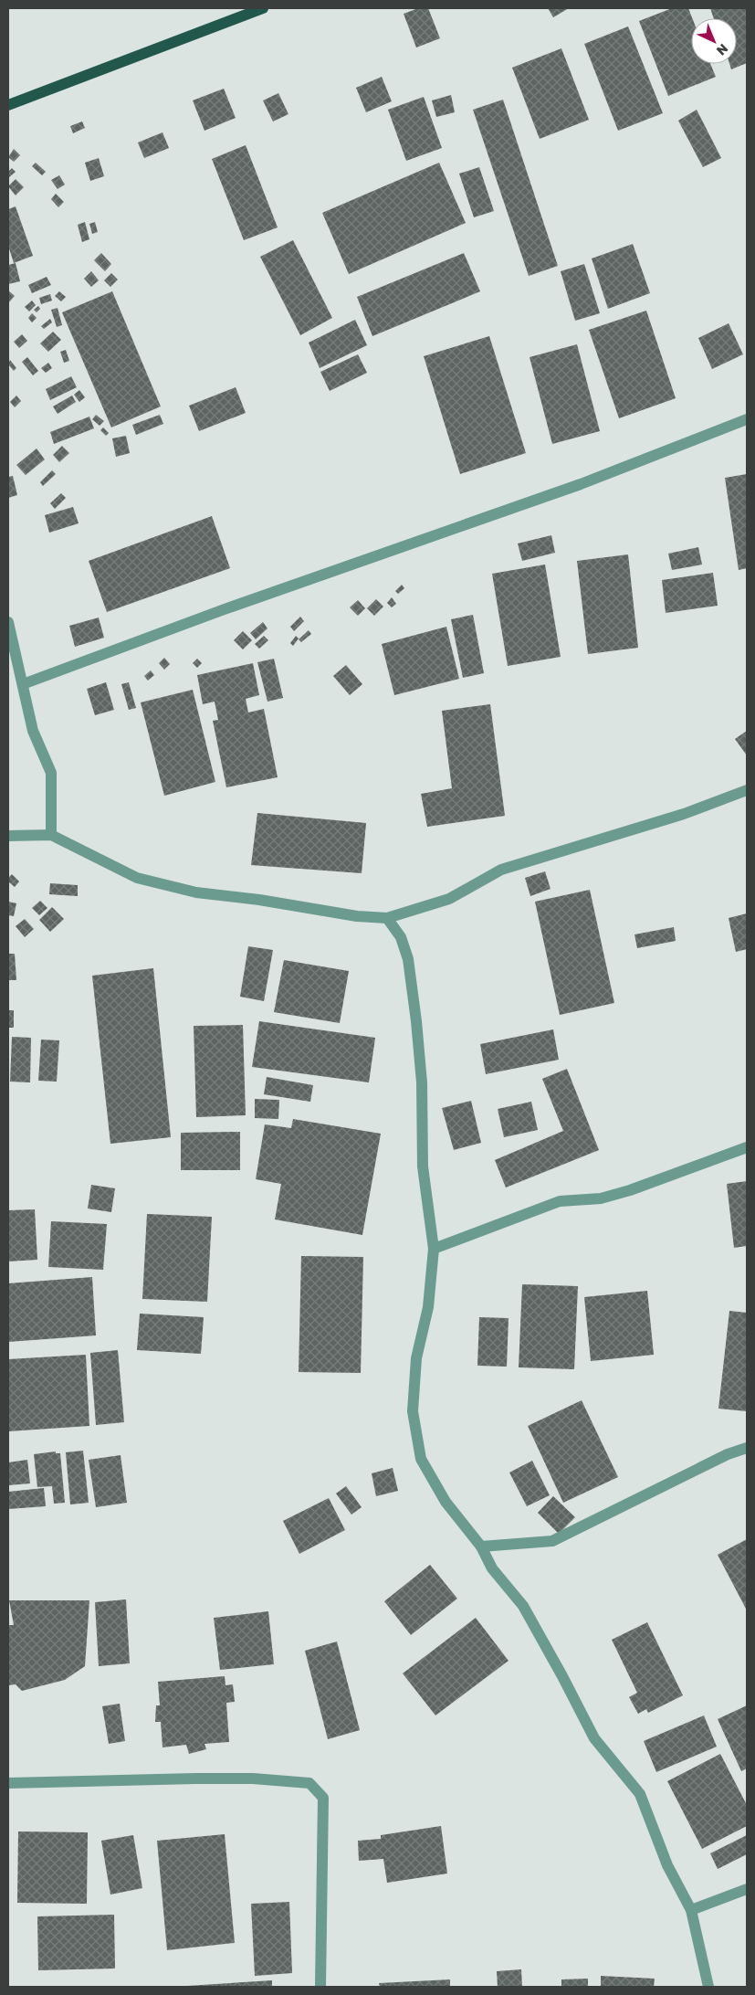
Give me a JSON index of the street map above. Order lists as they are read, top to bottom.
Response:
{
  "north": "bottom right"
}
